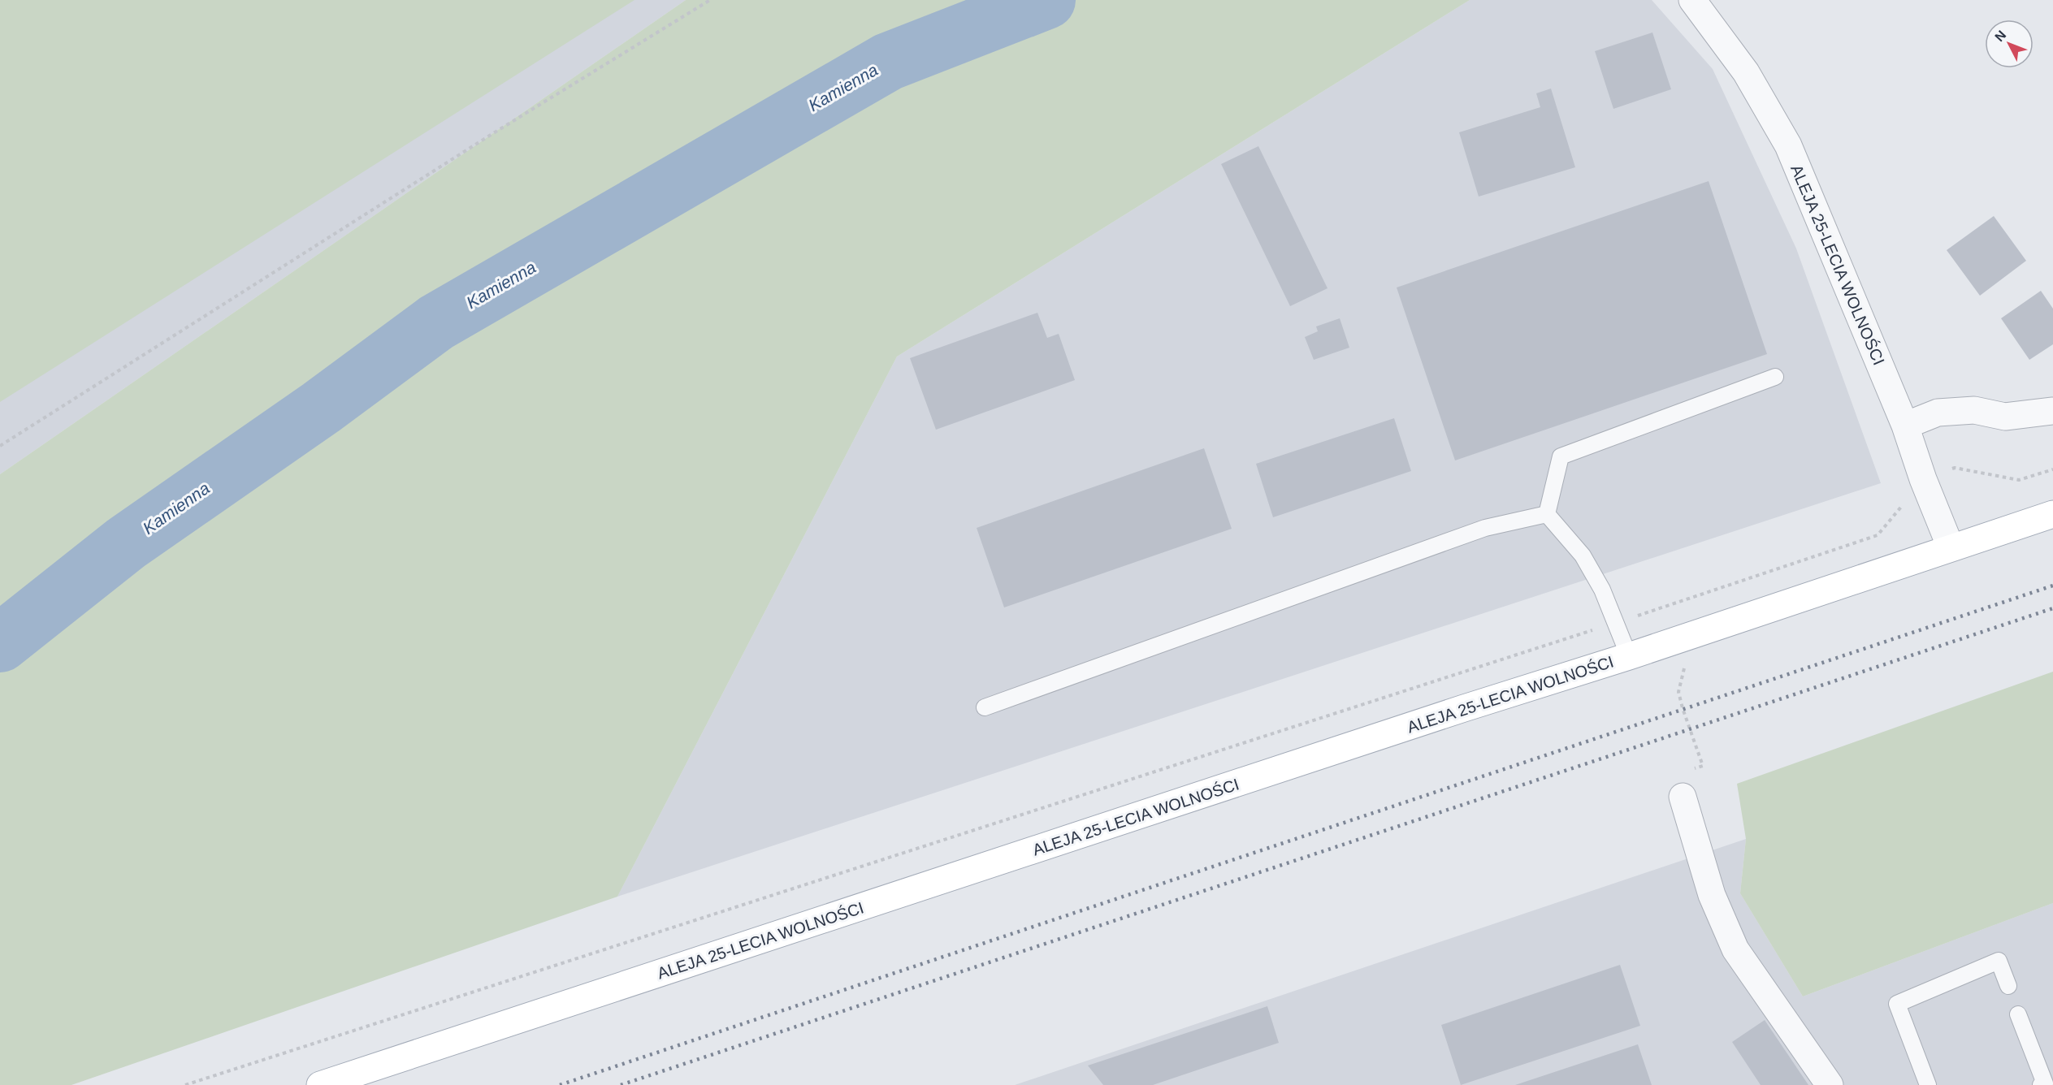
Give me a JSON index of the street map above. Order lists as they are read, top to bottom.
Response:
{
  "streets": {
    "main road": ["ALEJA 25-LECIA WOLNOŚCI"]
  },
  "water": ["Kamienna"],
  "north": "top left"
}
